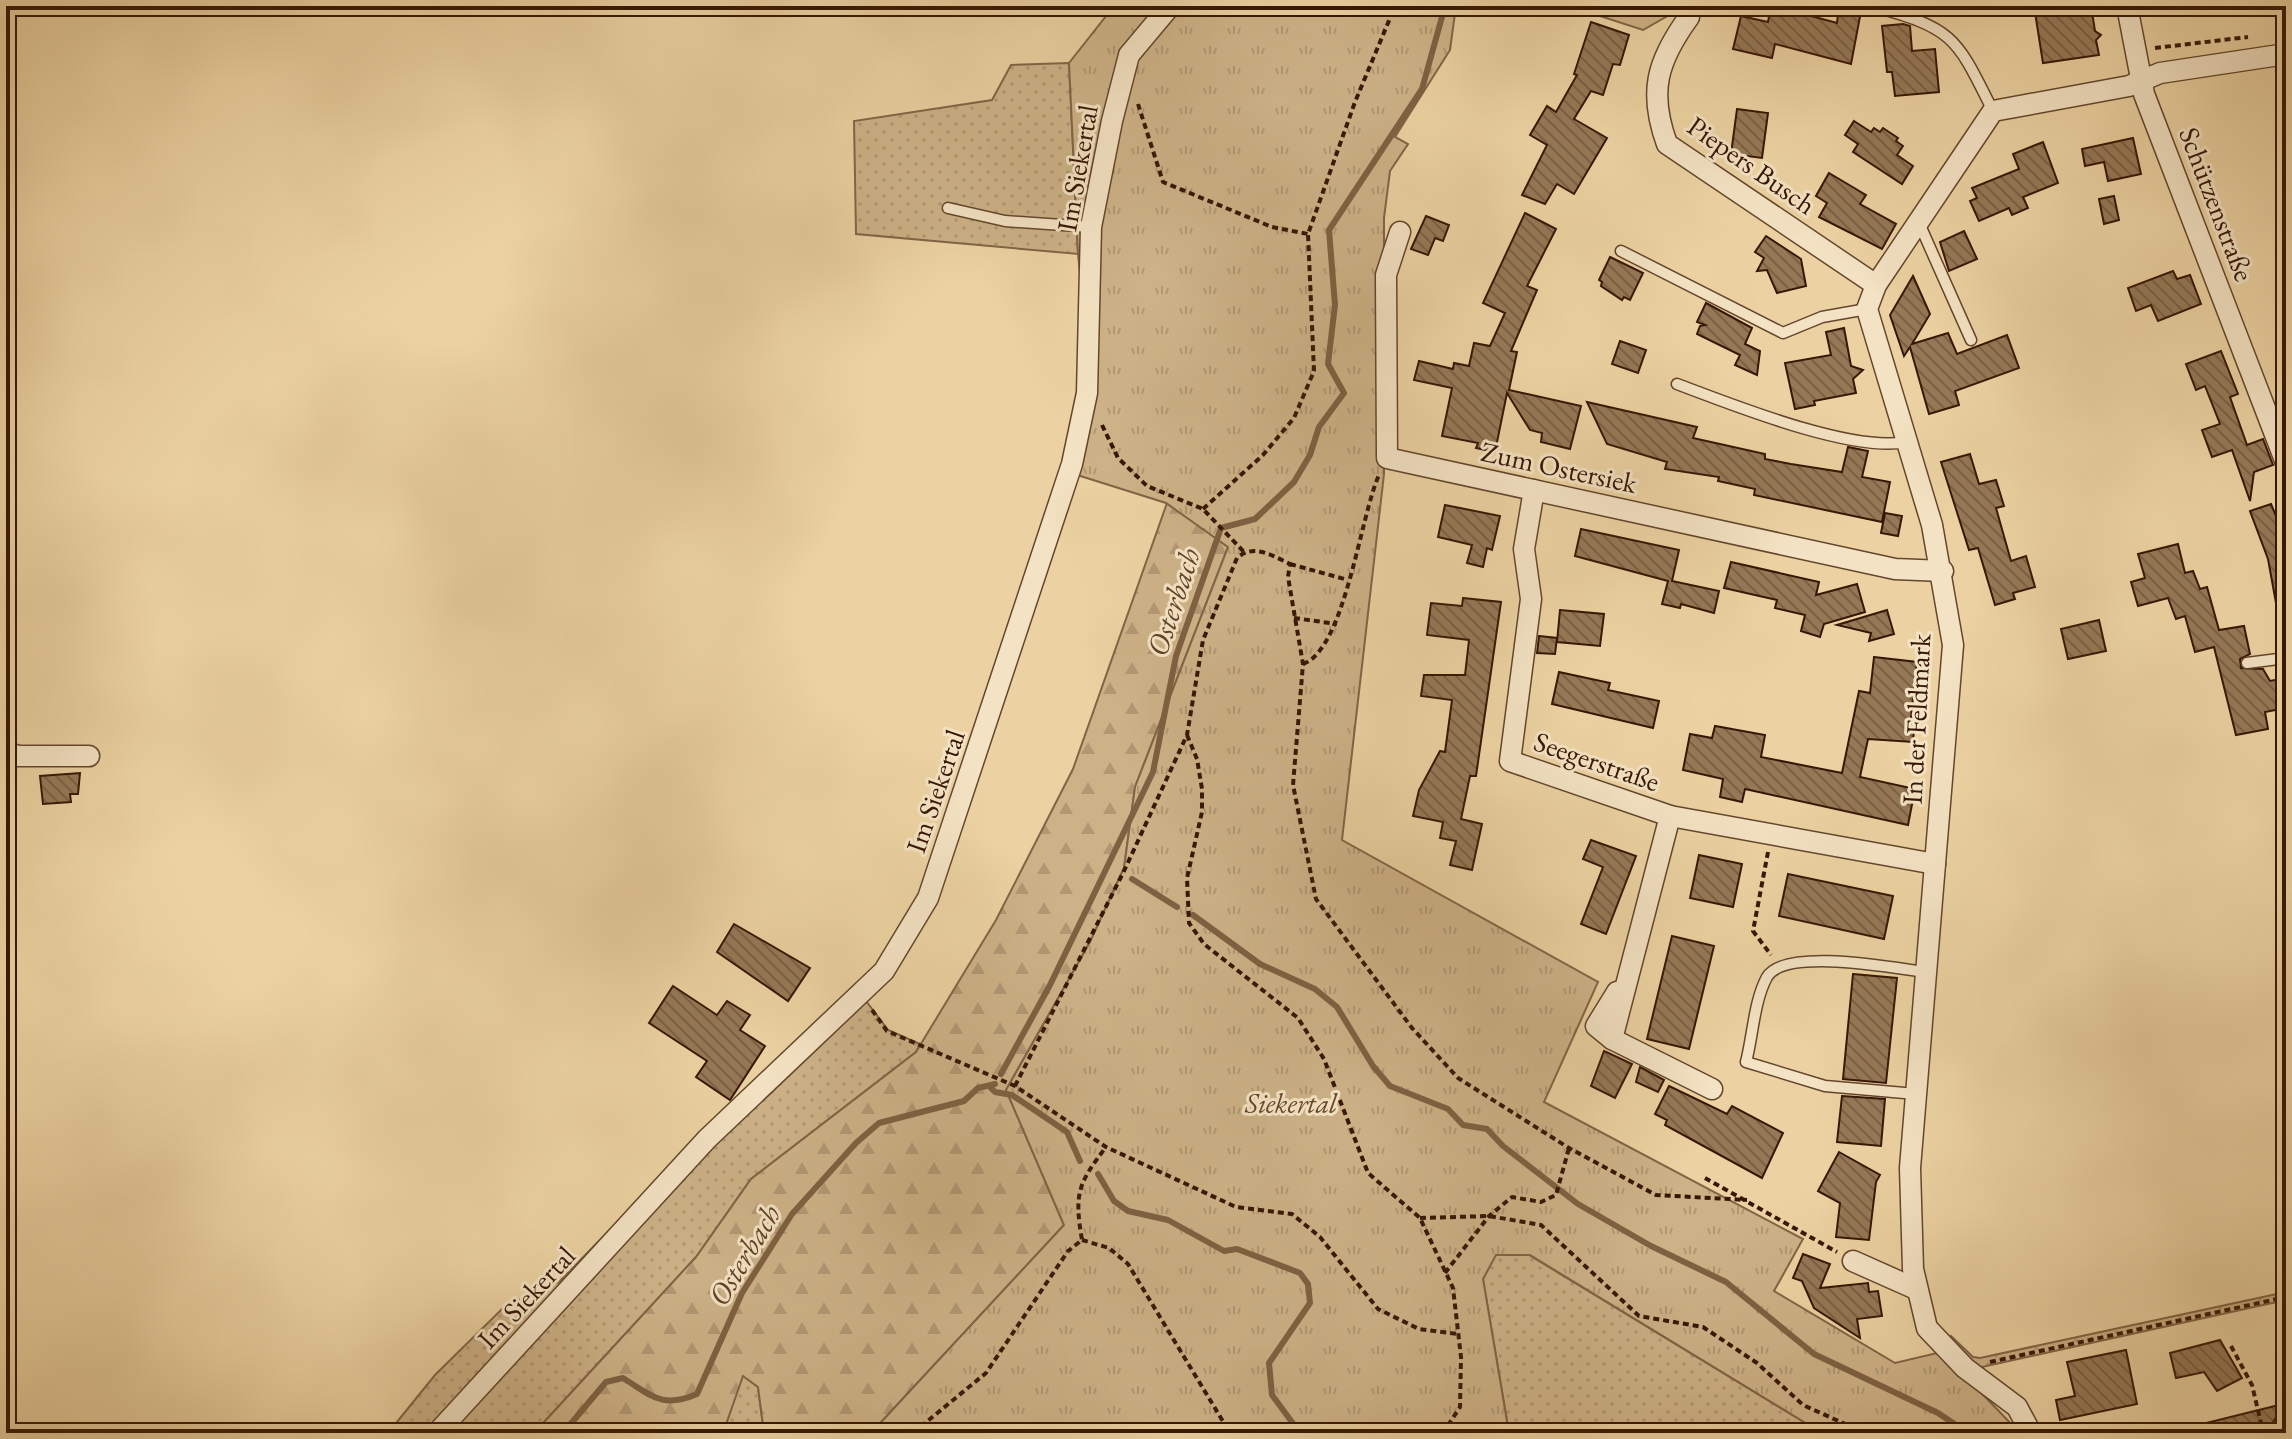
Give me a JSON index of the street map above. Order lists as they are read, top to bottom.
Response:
{
  "streets": {
    "street": [
      "Piepers Busch",
      "Im Siekertal",
      "Schützenstraße",
      "Zum Ostersiek",
      "In der Feldmark",
      "Seegerstraße"
    ]
  },
  "crossings": [
    ["Zum Ostersiek", "In der Feldmark"],
    ["Zum Ostersiek", "Seegerstraße"],
    ["In der Feldmark", "Seegerstraße"]
  ],
  "water": ["Osterbach"],
  "parks": ["Siekertal"]
}
